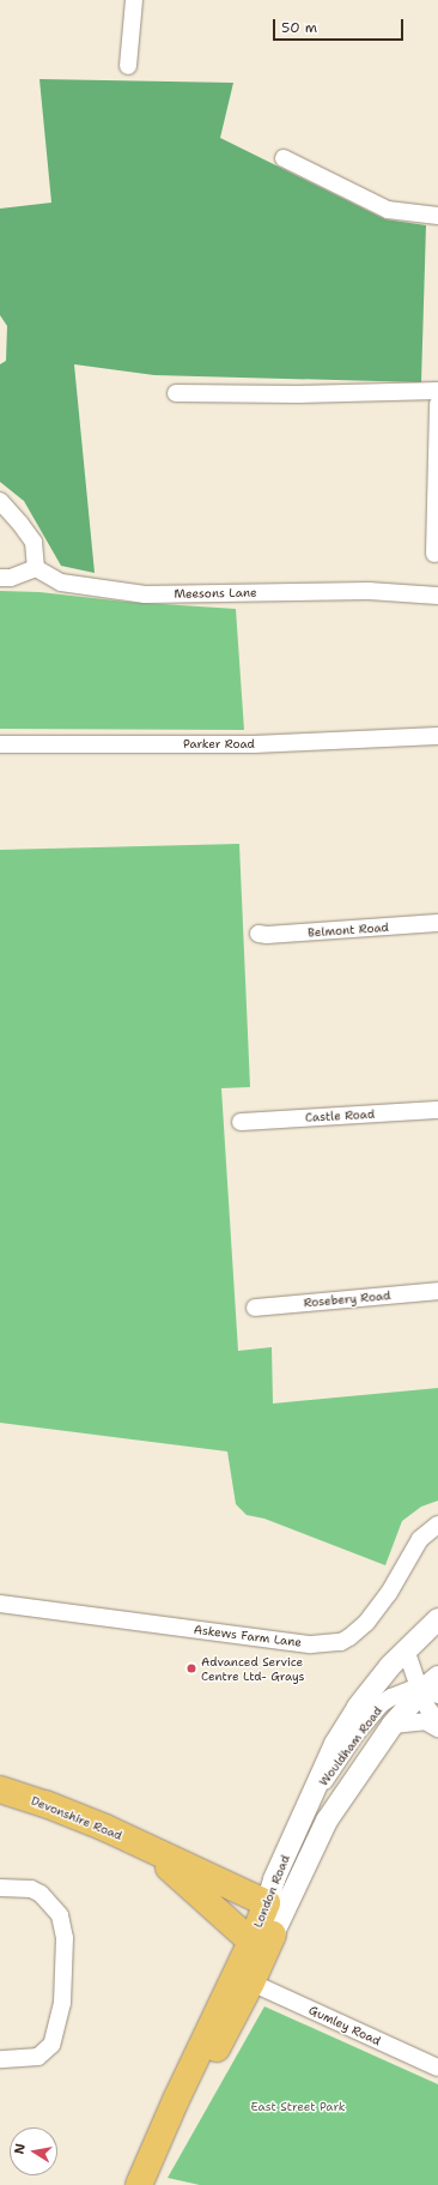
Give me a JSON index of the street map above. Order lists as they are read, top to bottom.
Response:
{
  "streets": {
    "main road": ["Devonshire Road", "London Road"],
    "street": [
      "Meesons Lane",
      "Parker Road",
      "Belmont Road",
      "Castle Road",
      "Rosebery Road",
      "Askews Farm Lane",
      "Wouldham Road",
      "Gumley Road"
    ]
  },
  "crossings": [
    ["Wouldham Road", "London Road"],
    ["Devonshire Road", "London Road"],
    ["London Road", "Gumley Road"]
  ],
  "parks": ["East Street Park"],
  "places": ["Advanced Service Centre Ltd- Grays"],
  "scale_bar": "50 m",
  "north": "left"
}
